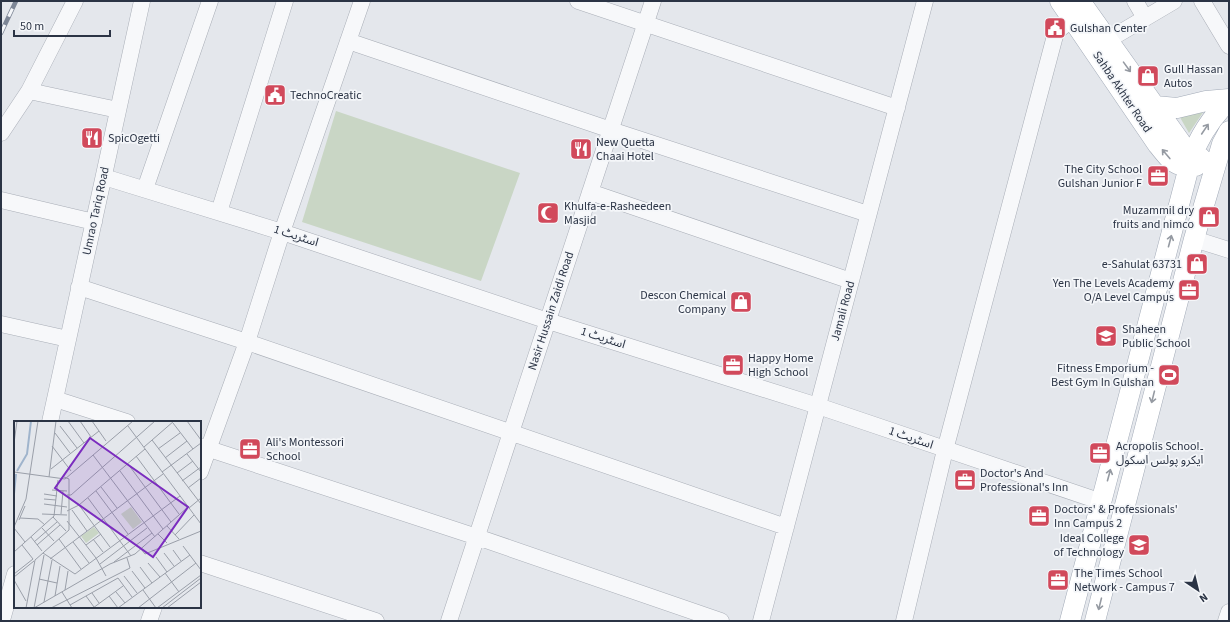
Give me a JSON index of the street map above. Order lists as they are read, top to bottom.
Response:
{
  "streets": {
    "main road": ["Sahba Akhter Road"],
    "street": [
      "Umrao Tariq Road",
      "اسٹریٹ 1",
      "Nasir Hussain Zaidi Road",
      "Jamali Road"
    ]
  },
  "crossings": [
    ["Umrao Tariq Road", "اسٹریٹ 1"],
    ["اسٹریٹ 1", "Nasir Hussain Zaidi Road"],
    ["اسٹریٹ 1", "Jamali Road"]
  ],
  "places": {
    "public building": ["Gulshan Center", "TechnoCreatic"],
    "shop": [
      "Gull Hassan Autos",
      "Muzammil dry fruits and nimco",
      "e-Sahulat 63731",
      "Descon Chemical Company"
    ],
    "restaurant": ["SpicOgetti", "New Quetta Chaai Hotel"],
    "office": [
      "The City School Gulshan Junior F",
      "Yen The Levels Academy O/A Level Campus",
      "Happy Home High School",
      "Ali's Montessori School",
      "Acropolis School۔ ایکرو پولس اسکول",
      "Doctor's And Professional's Inn",
      "Doctors' & Professionals' Inn Campus 2",
      "The Times School Network - Campus 7"
    ],
    "mosque": ["Khulfa-e-Rasheedeen Masjid"],
    "school or university": ["Shaheen Public School", "Ideal College of Technology"],
    "sports": ["Fitness Emporium - Best Gym In Gulshan"]
  },
  "scale_bar": "50 m",
  "north": "bottom right"
}
